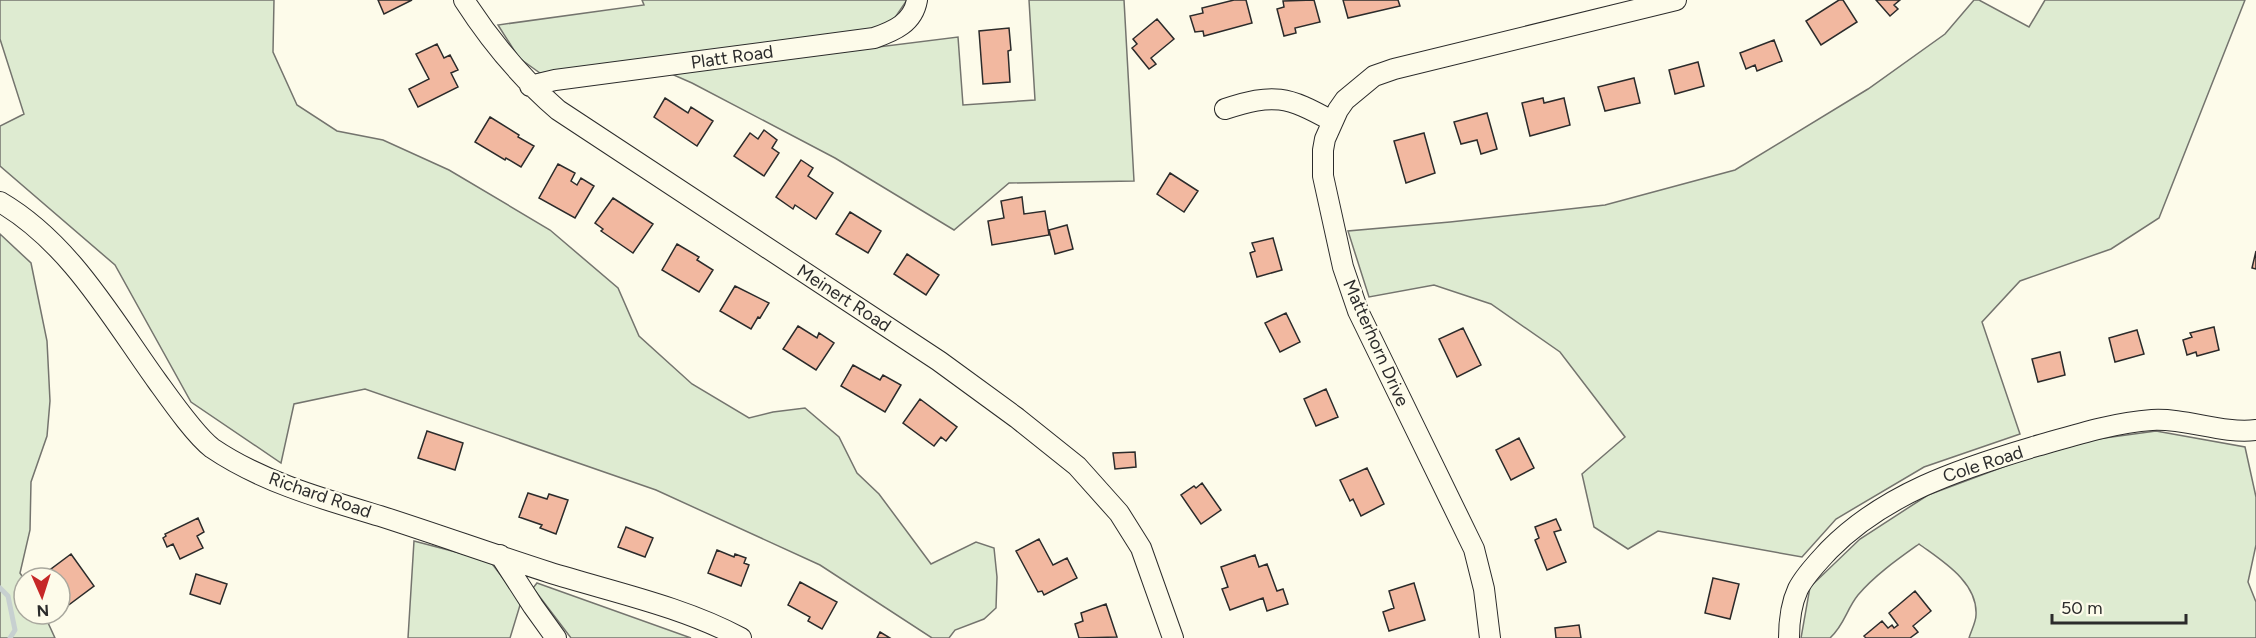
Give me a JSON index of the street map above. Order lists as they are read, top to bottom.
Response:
{
  "streets": {
    "street": [
      "Platt Road",
      "Meinert Road",
      "Matterhorn Drive",
      "Cole Road",
      "Richard Road"
    ]
  },
  "crossings": [
    ["Platt Road", "Meinert Road"]
  ],
  "scale_bar": "50 m",
  "north": "bottom"
}
